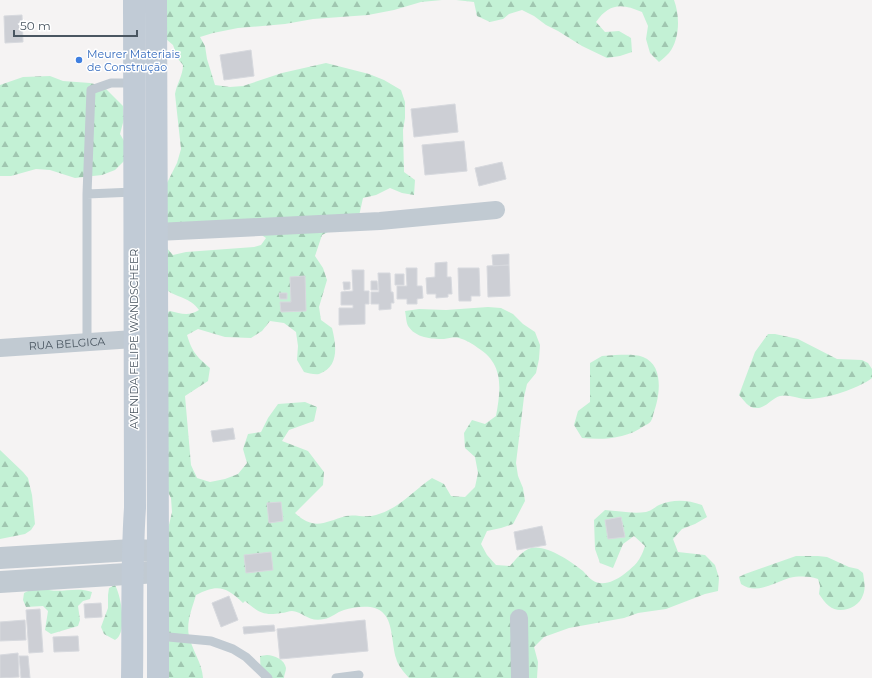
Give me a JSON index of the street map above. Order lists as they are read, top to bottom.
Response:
{
  "streets": {
    "main road": ["AVENIDA FELIPE WANDSCHEER"],
    "street": ["RUA BELGICA"]
  },
  "crossings": [
    ["AVENIDA FELIPE WANDSCHEER", "RUA BELGICA"]
  ],
  "places": ["Meurer Materiais de Construção"],
  "scale_bar": "50 m"
}
